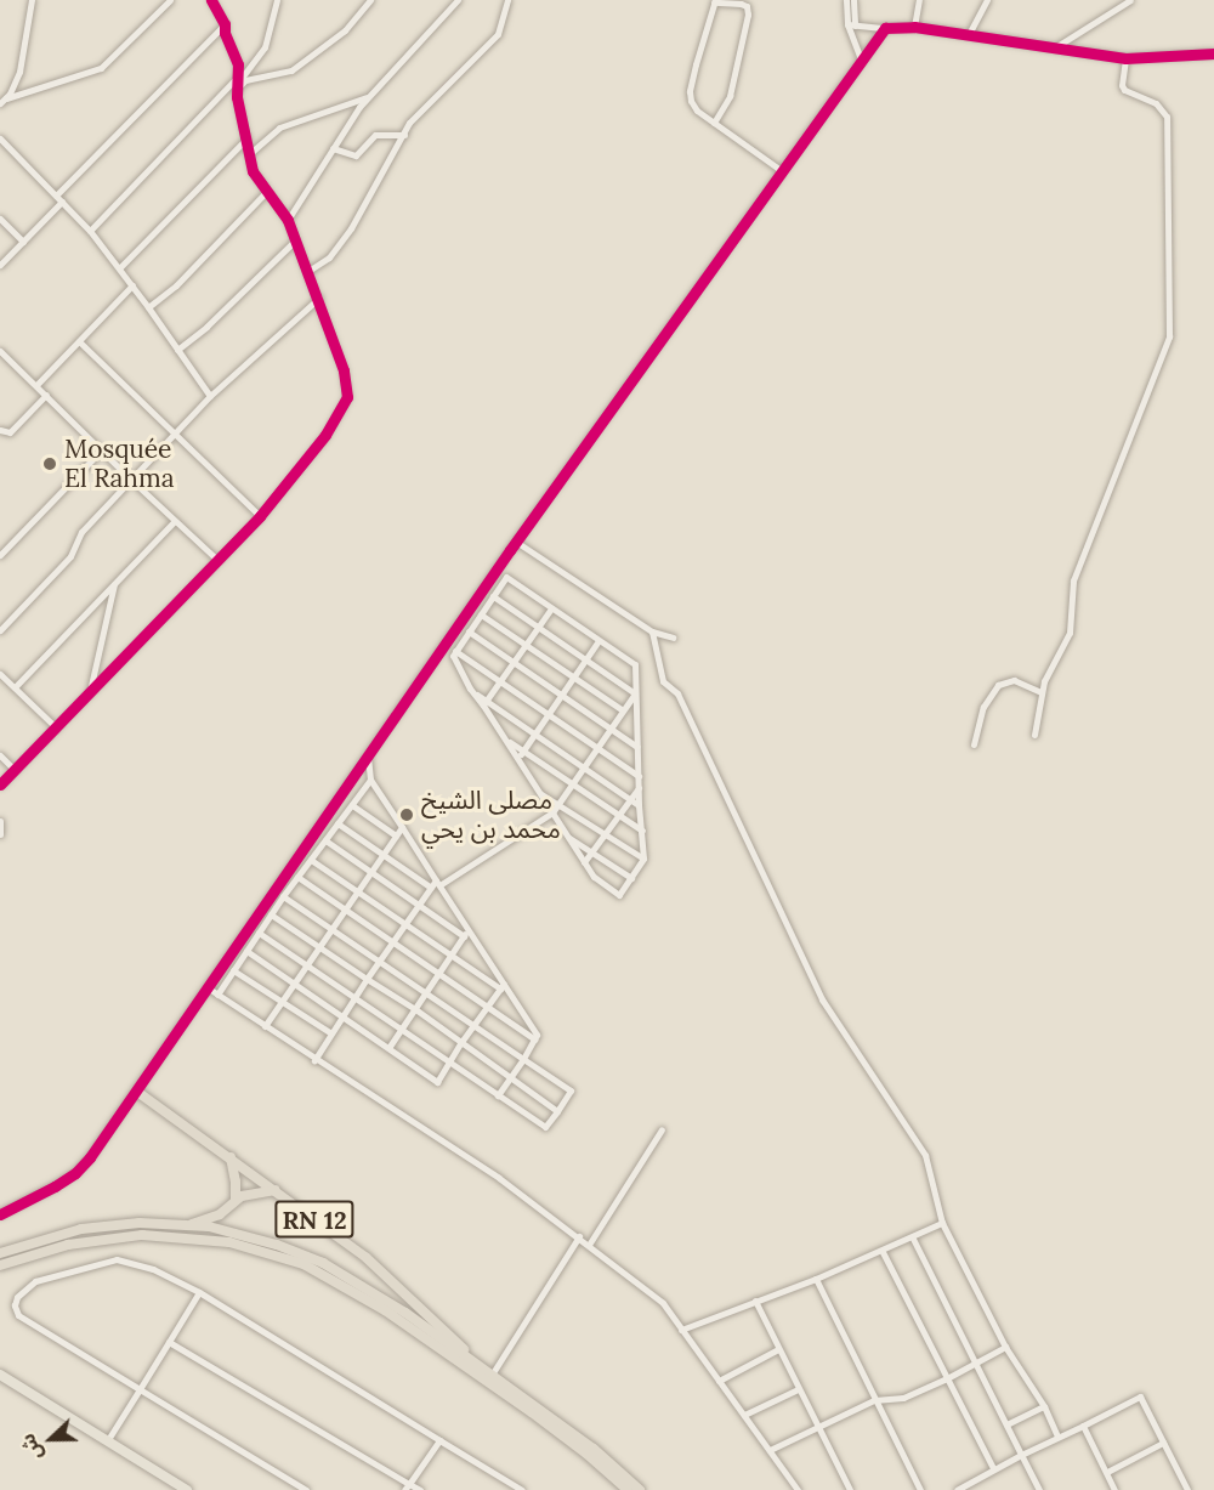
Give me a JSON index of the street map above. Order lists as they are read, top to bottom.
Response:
{
  "streets": {
    "highway": ["RN 12"]
  },
  "places": ["Mosquée El Rahma", "مصلى الشيخ محمد بن يحي"],
  "north": "left"
}
